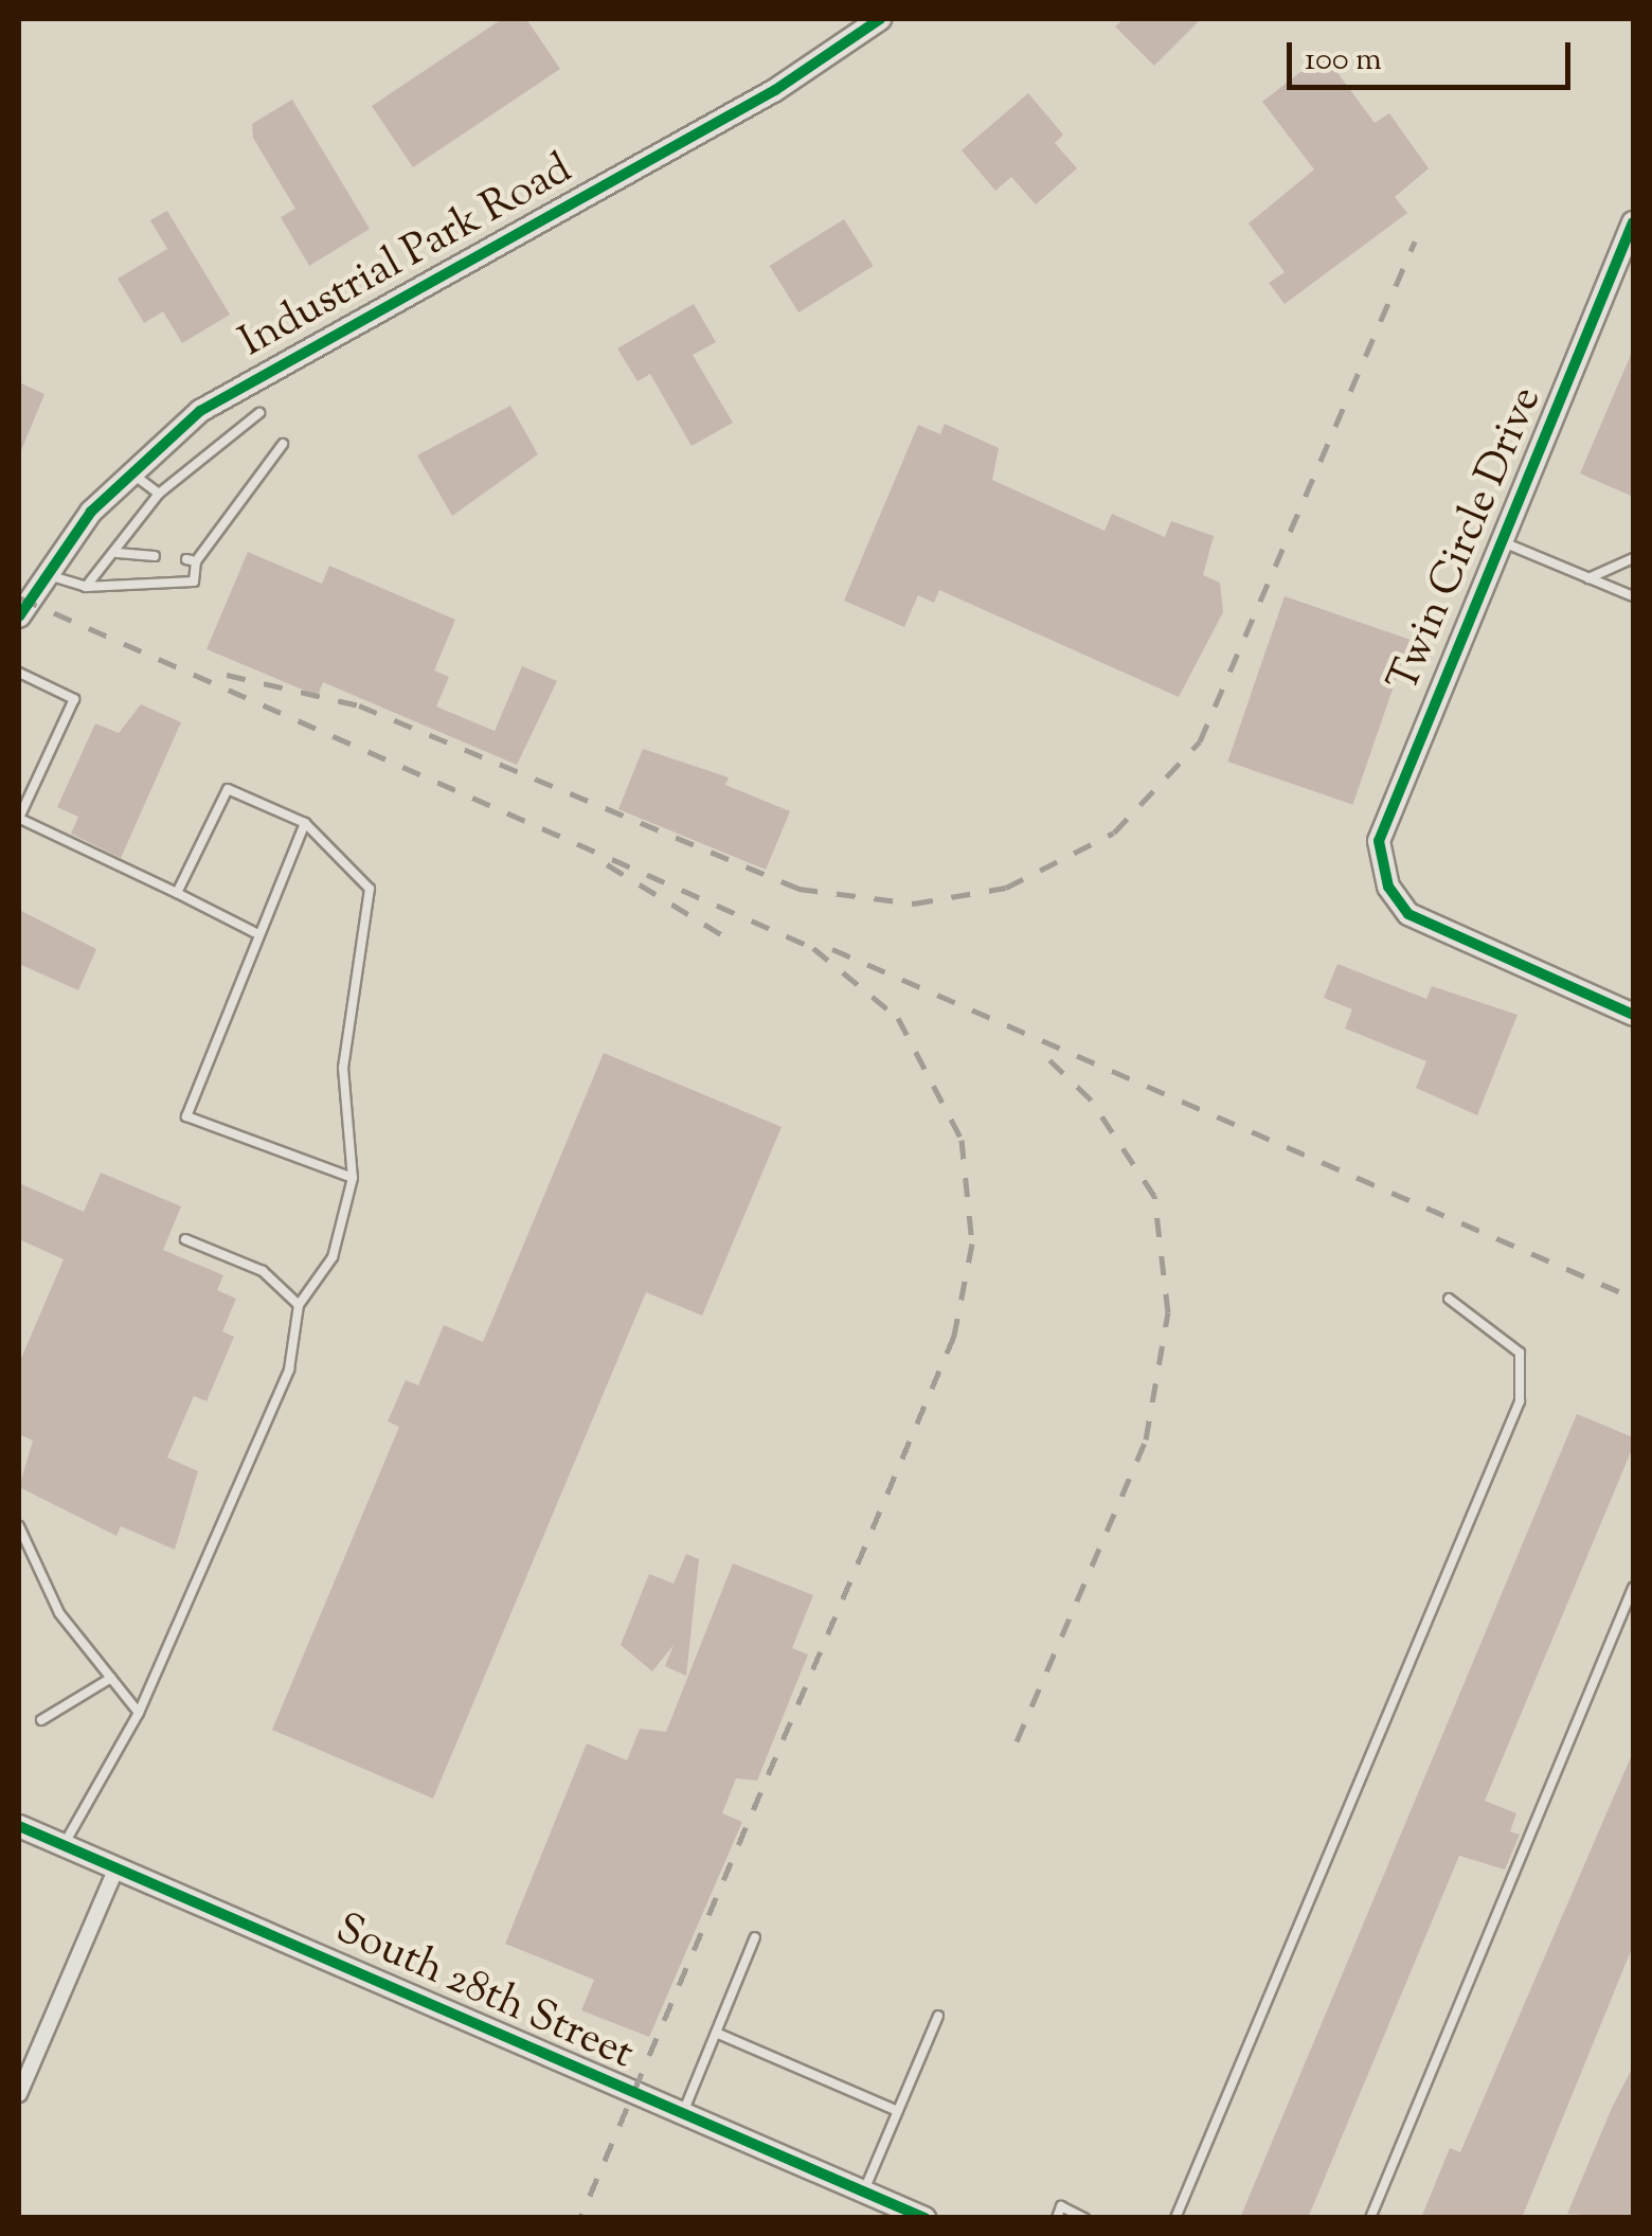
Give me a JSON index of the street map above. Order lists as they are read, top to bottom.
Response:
{
  "streets": {
    "street": ["Industrial Park Road", "Twin Circle Drive", "South 28th Street"]
  },
  "scale_bar": "100 m"
}
